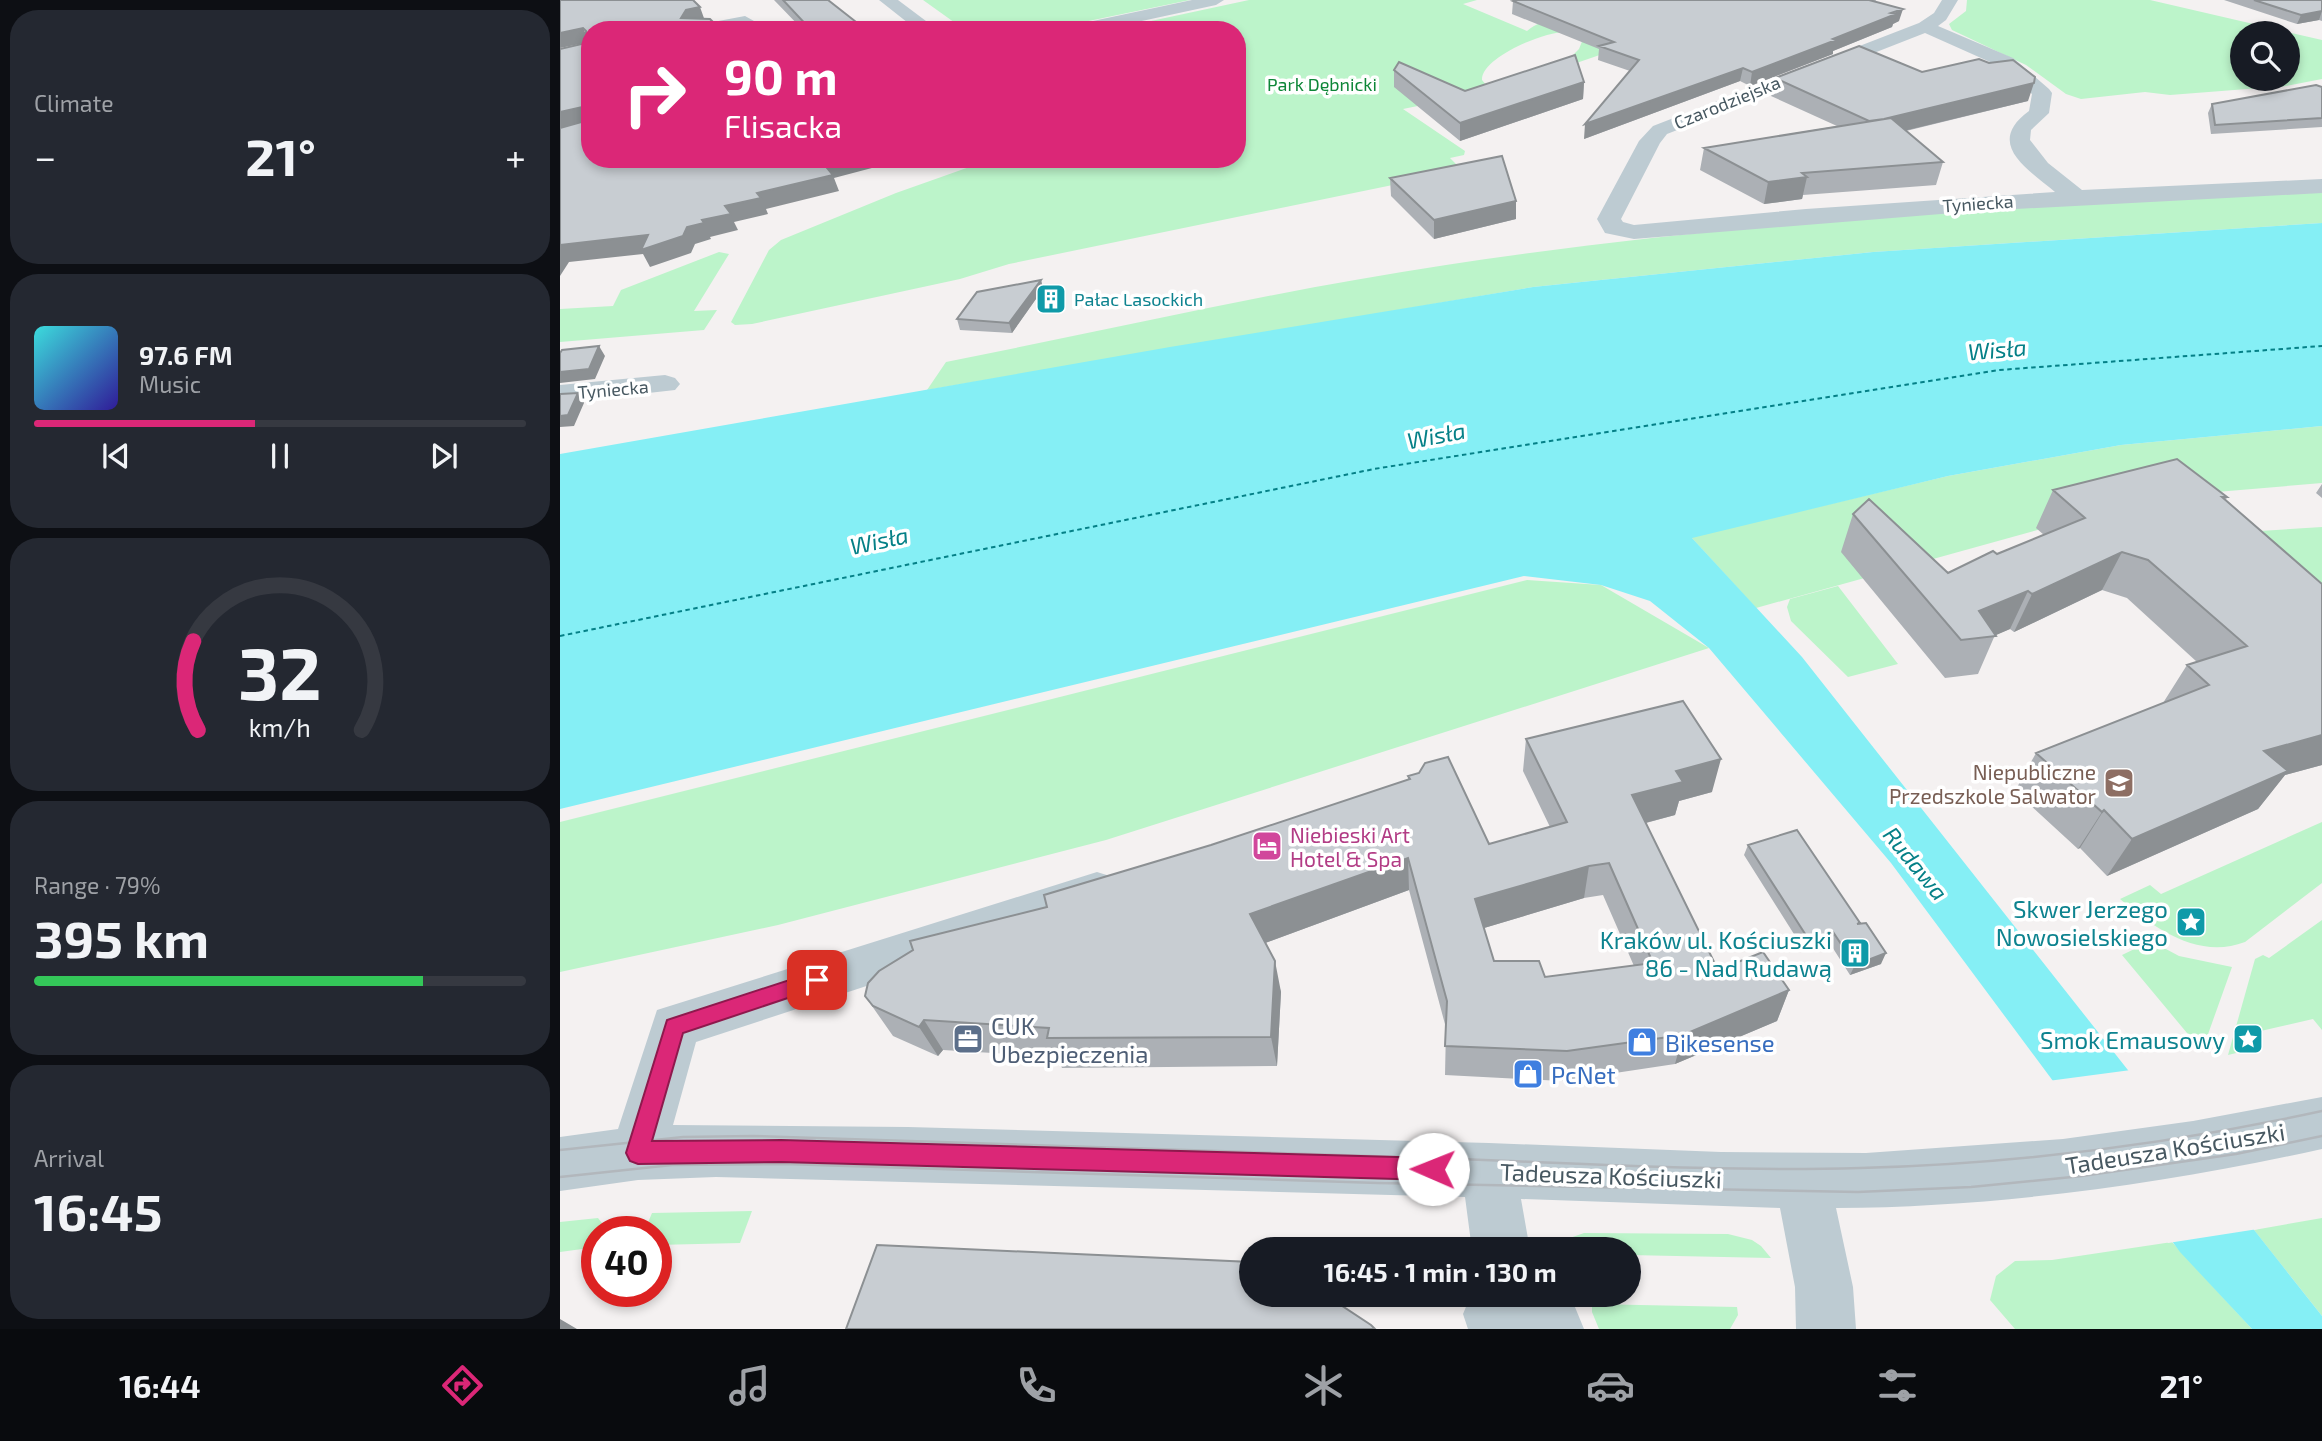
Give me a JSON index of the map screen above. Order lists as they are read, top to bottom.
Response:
{
  "streets": {
    "street": ["Czarodziejska", "Tyniecka", "Tadeusza Kościuszki"]
  },
  "crossings": [
    ["Czarodziejska", "Tyniecka"]
  ],
  "water": ["Wisła", "Rudawa"],
  "parks": ["Park Dębnicki"],
  "places": {
    "building": ["Pałac Lasockich", "Kraków ul. Kościuszki 86 - Nad Rudawą"],
    "school or university": ["Niepubliczne Przedszkole Salwator"],
    "hotel": ["Niebieski Art Hotel & Spa"],
    "place": ["Skwer Jerzego Nowosielskiego", "Smok Emausowy"],
    "office": ["CUK Ubezpieczenia"],
    "shop": ["Bikesense", "PcNet"]
  },
  "page": {
    "tile": [
      "Climate",
      ["Range · 79%", "395 km"],
      ["Arrival", "16:45"]
    ],
    "turn": ["90 m", "Flisacka"],
    "heat": ["−", "21°", "+"],
    "song": ["97.6 FM", "Music"],
    "limit": "40",
    "trip": "16:45 · 1 min · 130 m",
    "tabs": ["16:44", "21°"],
    "gauge": ["32", "km/h"]
  }
}
